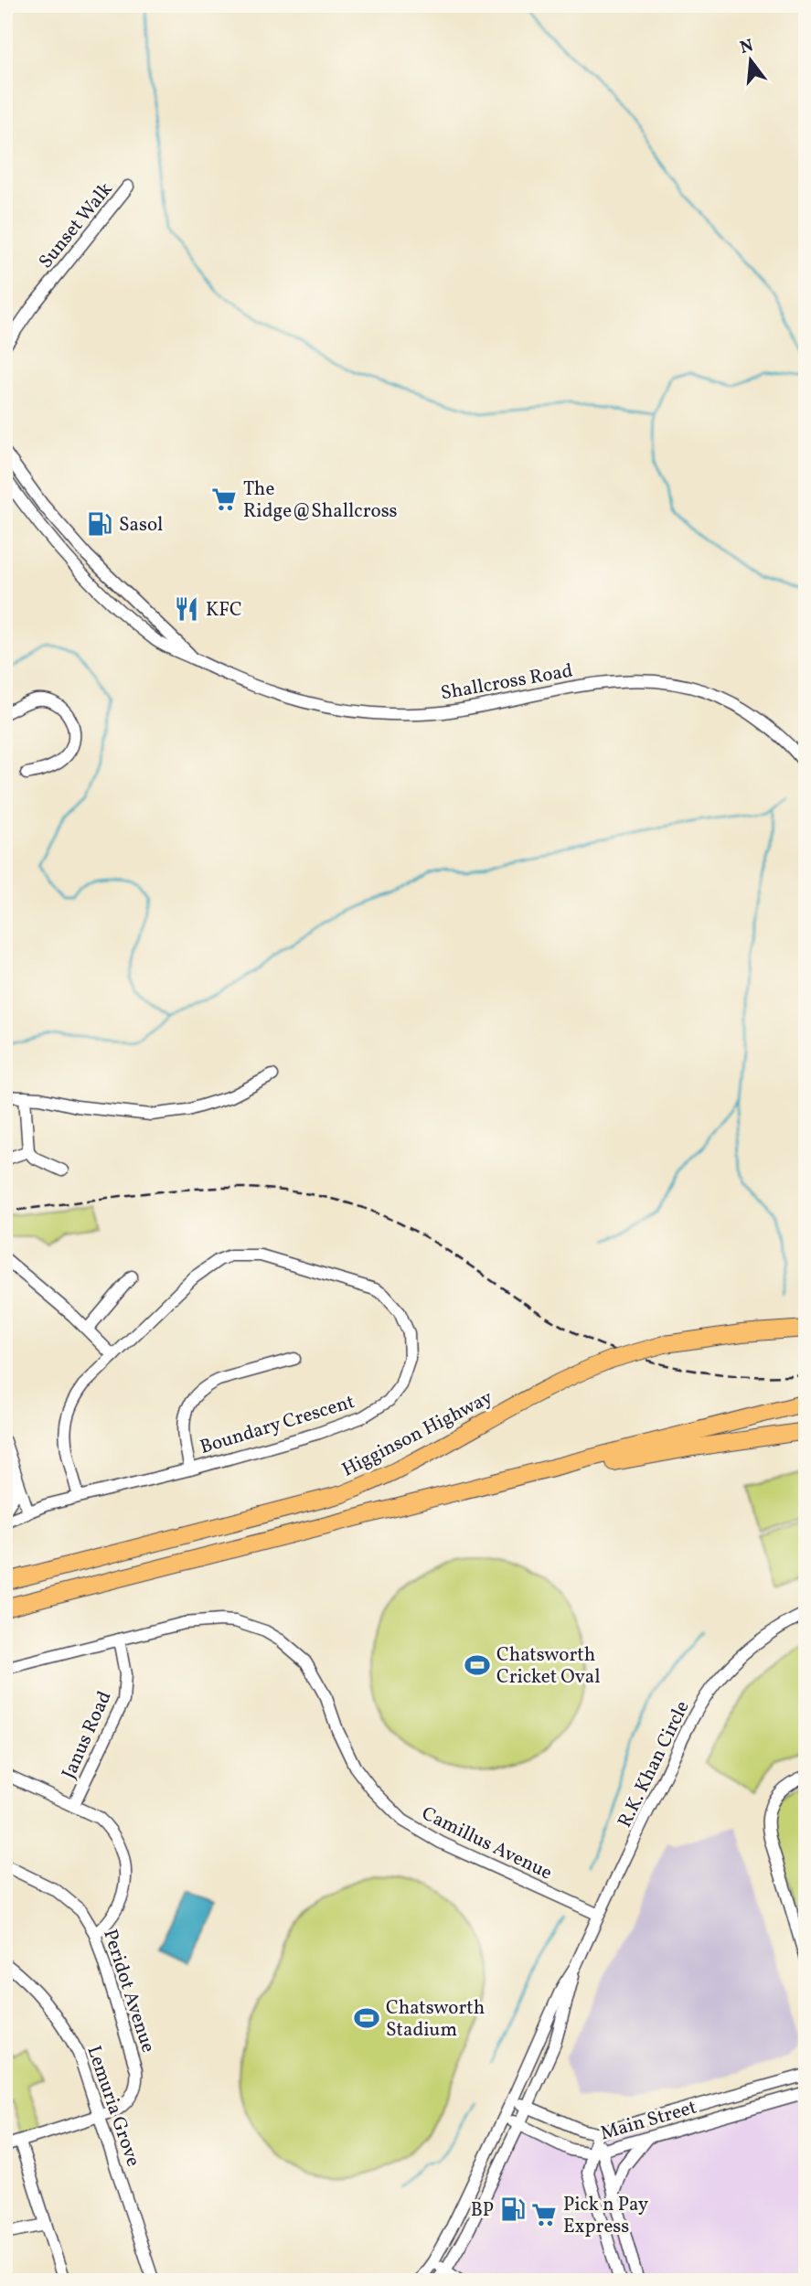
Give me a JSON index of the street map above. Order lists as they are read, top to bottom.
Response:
{
  "streets": {
    "highway": ["Higginson Highway"],
    "street": [
      "Sunset Walk",
      "Shallcross Road",
      "Boundary Crescent",
      "Janus Road",
      "R.K. Khan Circle",
      "Camillus Avenue",
      "Peridot Avenue",
      "Lemuria Grove",
      "Main Street"
    ]
  },
  "crossings": [
    ["Janus Road", "Camillus Avenue"],
    ["R.K. Khan Circle", "Camillus Avenue"],
    ["R.K. Khan Circle", "Main Street"],
    ["Peridot Avenue", "Lemuria Grove"]
  ],
  "places": {
    "supermarket": ["The Ridge@Shallcross", "Pick n Pay Express"],
    "fuel station": ["Sasol", "BP"],
    "restaurant": ["KFC"],
    "sports": ["Chatsworth Cricket Oval", "Chatsworth Stadium"]
  },
  "north": "top"
}
